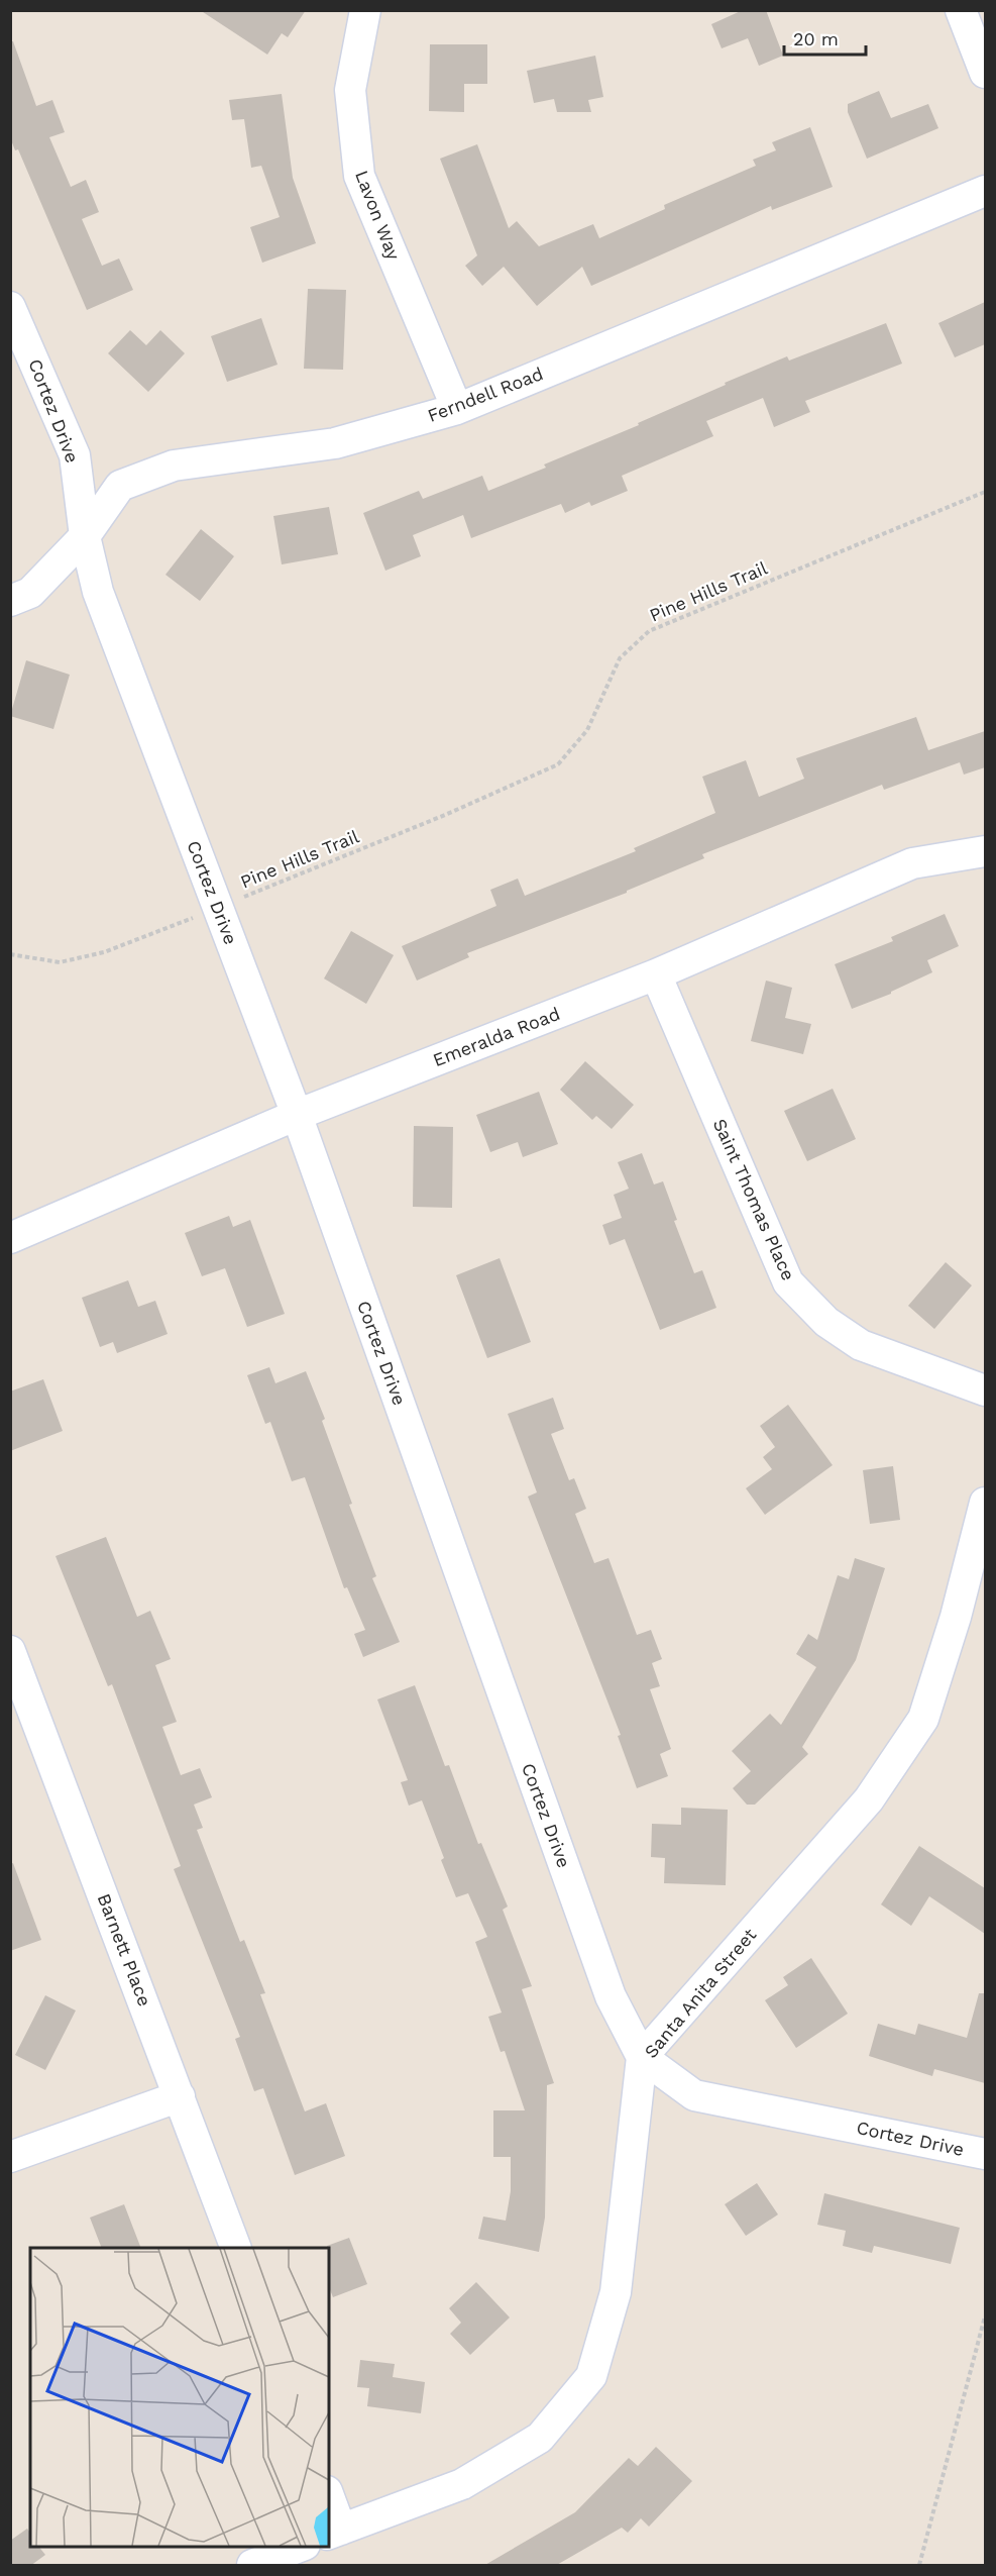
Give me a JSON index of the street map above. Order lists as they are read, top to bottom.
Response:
{
  "streets": {
    "street": [
      "Lavon Way",
      "Ferndell Road",
      "Cortez Drive",
      "Emeralda Road",
      "Saint Thomas Place",
      "Barnett Place",
      "Santa Anita Street"
    ],
    "path": ["Pine Hills Trail"]
  },
  "crossings": [
    ["Lavon Way", "Ferndell Road"],
    ["Ferndell Road", "Cortez Drive"],
    ["Cortez Drive", "Emeralda Road"],
    ["Cortez Drive", "Santa Anita Street"],
    ["Emeralda Road", "Saint Thomas Place"]
  ],
  "scale_bar": "20 m"
}
